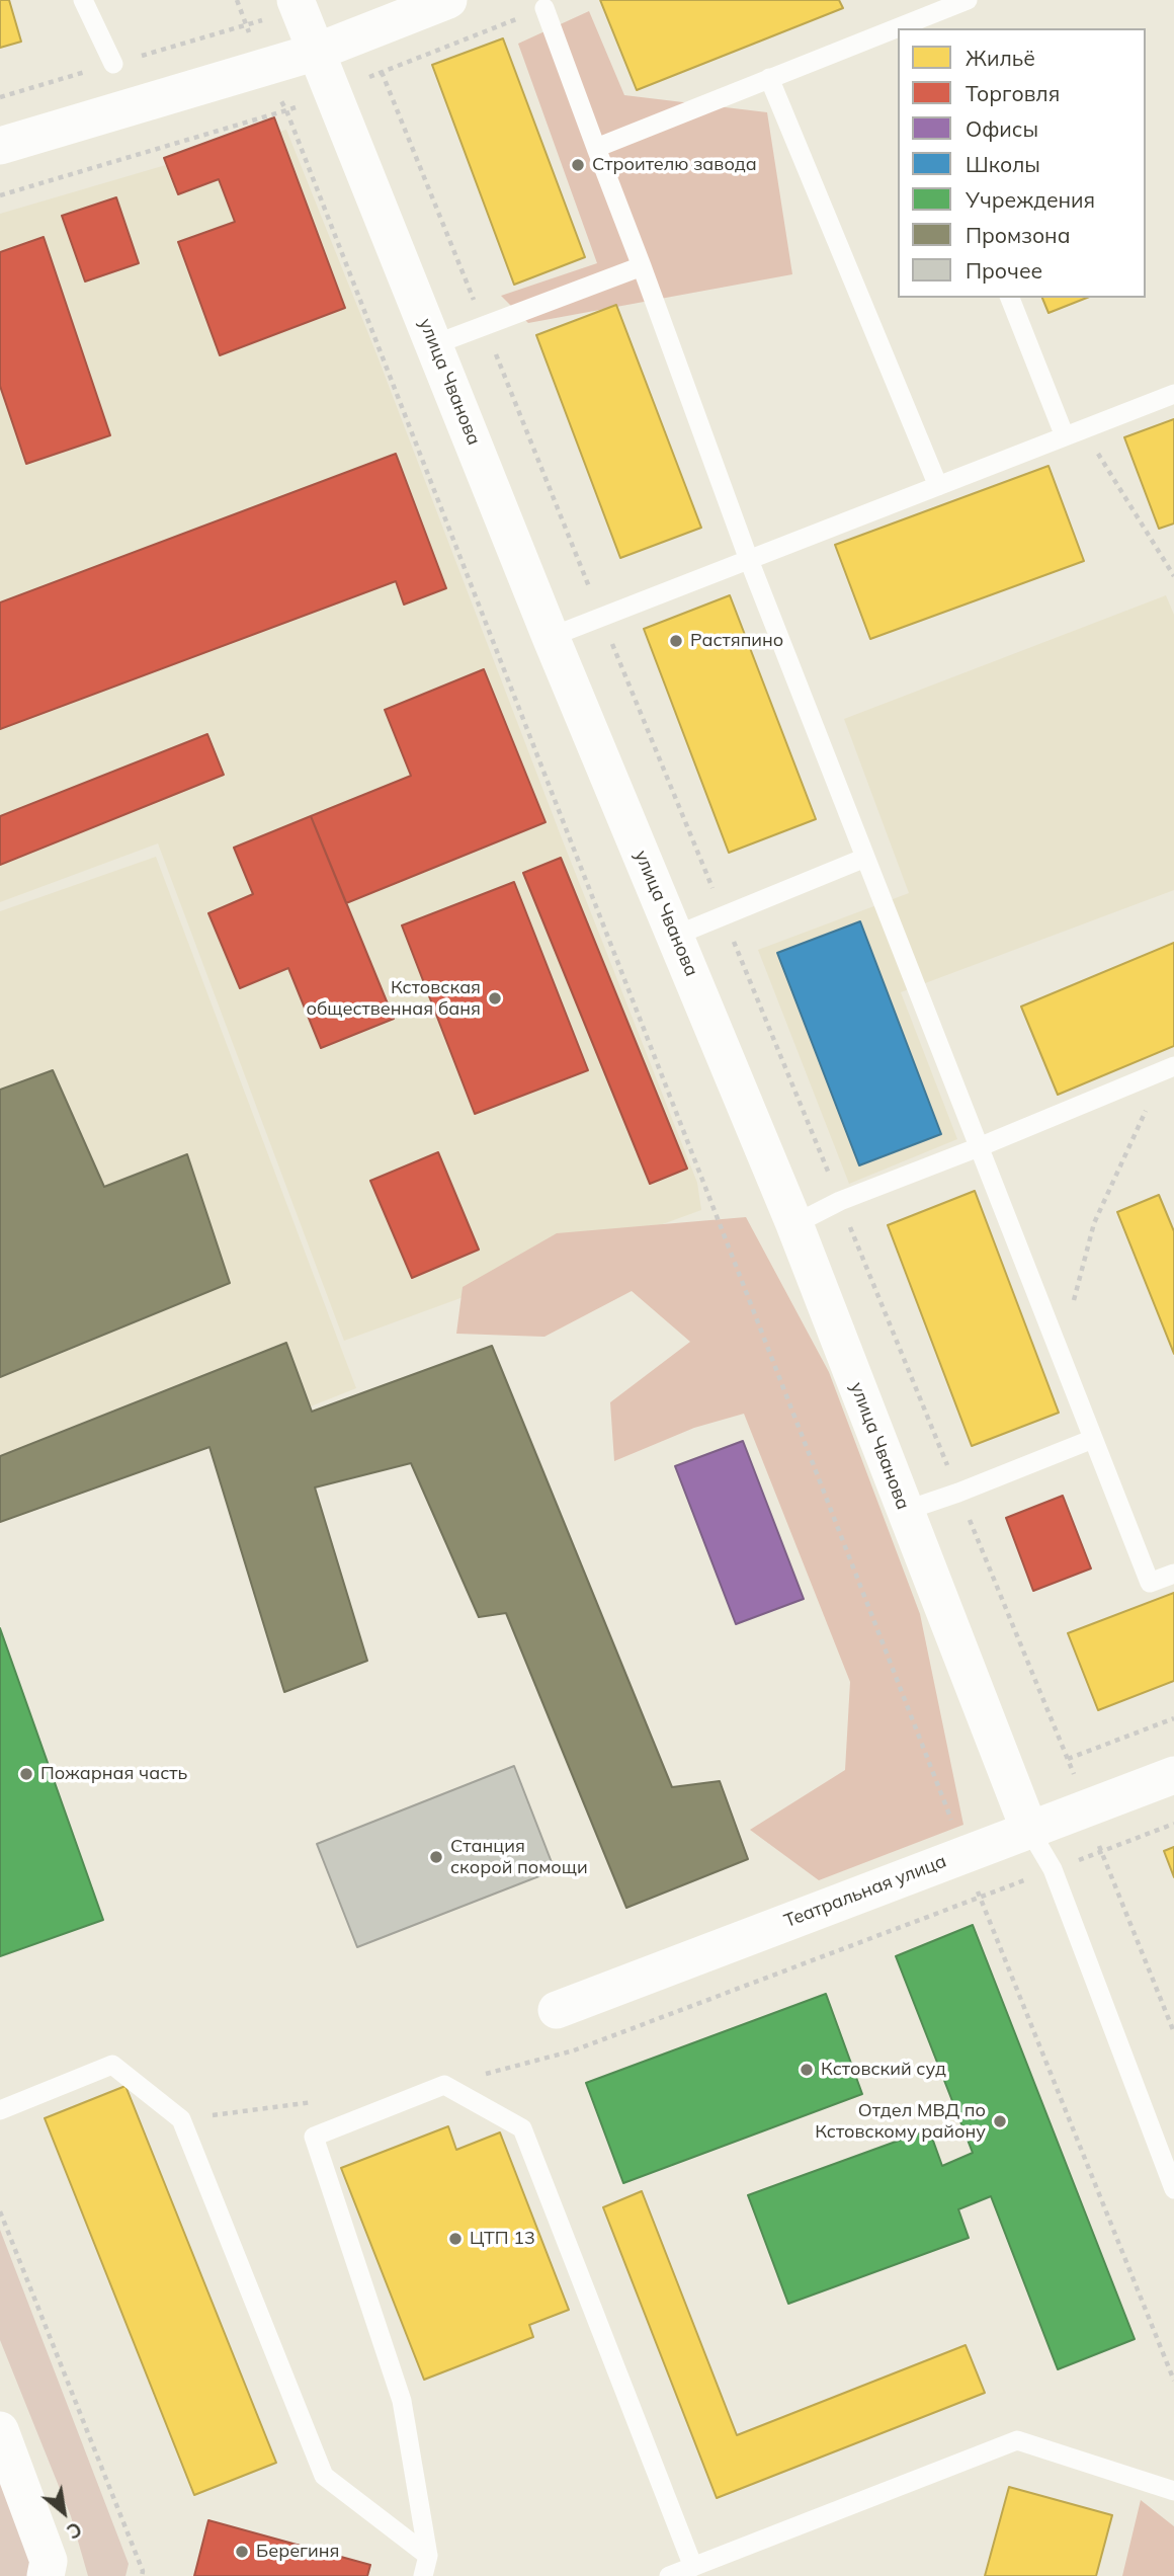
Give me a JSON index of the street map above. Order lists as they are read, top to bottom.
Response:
{
  "streets": {
    "street": ["улица Чванова", "Театральная улица"]
  },
  "crossings": [
    ["улица Чванова", "Театральная улица"]
  ],
  "places": [
    "Строителю завода",
    "Растяпино",
    "Кстовская общественная баня",
    "Пожарная часть",
    "Станция скорой помощи",
    "Кстовский суд",
    "Отдел МВД по Кстовскому району",
    "ЦТП 13",
    "Берегиня"
  ],
  "legend": [
    "Жильё",
    "Торговля",
    "Офисы",
    "Школы",
    "Учреждения",
    "Промзона",
    "Прочее"
  ],
  "north": "bottom right"
}
